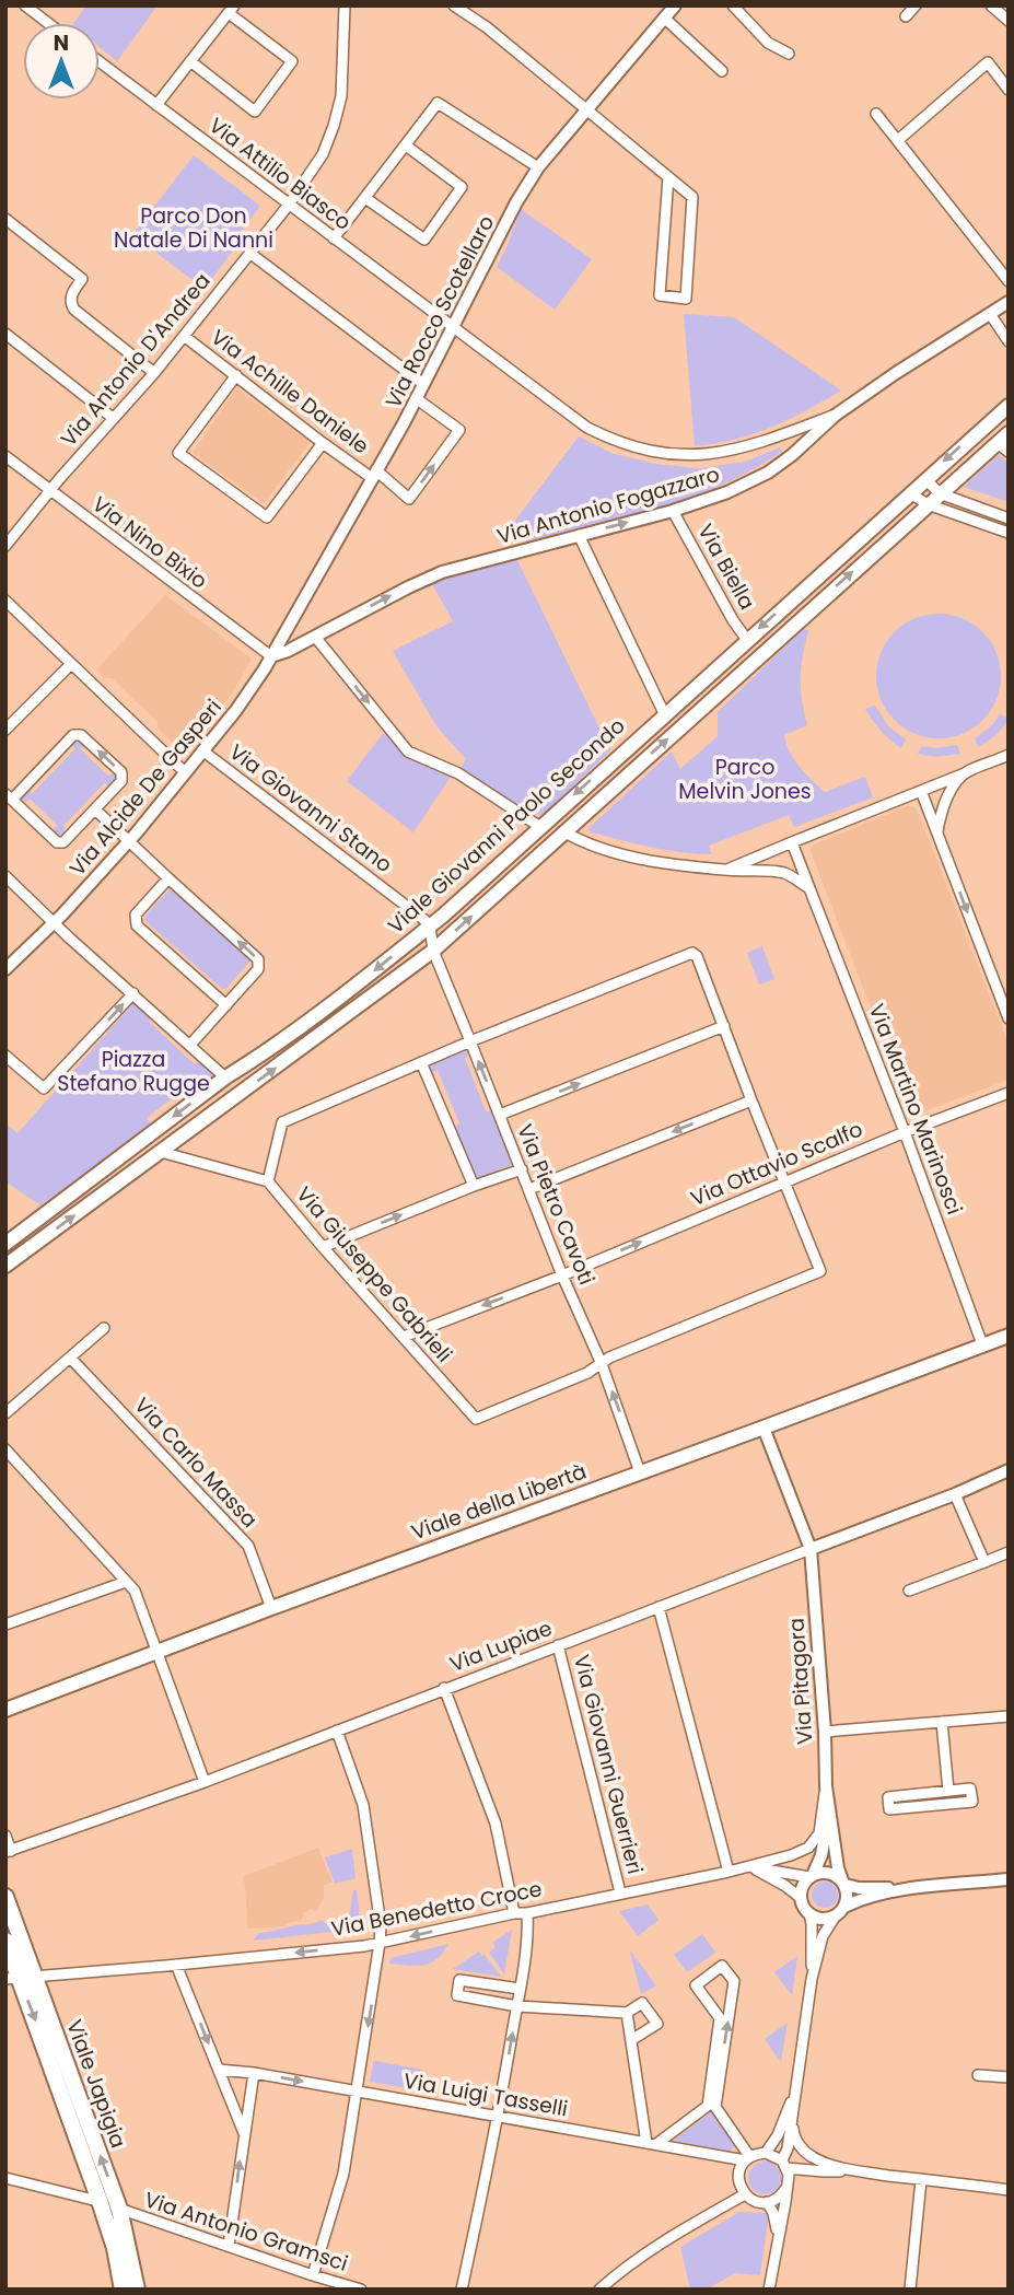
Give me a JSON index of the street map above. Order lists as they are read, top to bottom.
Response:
{
  "streets": {
    "main road": ["Viale Giovanni Paolo Secondo", "Viale della Libertà", "Viale Japigia"],
    "street": [
      "Via Attilio Biasco",
      "Via Rocco Scotellaro",
      "Via Antonio D'Andrea",
      "Via Achille Daniele",
      "Via Antonio Fogazzaro",
      "Via Nino Bixio",
      "Via Biella",
      "Via Alcide De Gasperi",
      "Via Giovanni Stano",
      "Via Martino Marinosci",
      "Via Ottavio Scalfo",
      "Via Pietro Cavoti",
      "Via Giuseppe Gabrieli",
      "Via Carlo Massa",
      "Via Lupiae",
      "Via Pitagora",
      "Via Giovanni Guerrieri",
      "Via Benedetto Croce",
      "Via Luigi Tasselli",
      "Via Antonio Gramsci"
    ]
  },
  "crossings": [
    ["Via Attilio Biasco", "Via Rocco Scotellaro"],
    ["Via Attilio Biasco", "Via Antonio D'Andrea"],
    ["Via Attilio Biasco", "Via Antonio Fogazzaro"],
    ["Via Rocco Scotellaro", "Via Achille Daniele"],
    ["Via Rocco Scotellaro", "Via Nino Bixio"],
    ["Via Rocco Scotellaro", "Via Alcide De Gasperi"],
    ["Via Antonio D'Andrea", "Via Achille Daniele"],
    ["Via Antonio D'Andrea", "Via Nino Bixio"],
    ["Via Antonio Fogazzaro", "Via Biella"],
    ["Via Nino Bixio", "Via Alcide De Gasperi"],
    ["Via Biella", "Viale Giovanni Paolo Secondo"],
    ["Via Alcide De Gasperi", "Via Giovanni Stano"],
    ["Via Giovanni Stano", "Viale Giovanni Paolo Secondo"],
    ["Via Giovanni Stano", "Via Pietro Cavoti"],
    ["Viale Giovanni Paolo Secondo", "Via Pietro Cavoti"],
    ["Via Martino Marinosci", "Via Ottavio Scalfo"],
    ["Via Martino Marinosci", "Viale della Libertà"],
    ["Via Ottavio Scalfo", "Via Pietro Cavoti"],
    ["Via Ottavio Scalfo", "Via Giuseppe Gabrieli"],
    ["Via Pietro Cavoti", "Via Giuseppe Gabrieli"],
    ["Via Pietro Cavoti", "Viale della Libertà"],
    ["Via Carlo Massa", "Viale della Libertà"],
    ["Viale della Libertà", "Via Pitagora"],
    ["Via Lupiae", "Via Pitagora"],
    ["Via Lupiae", "Via Giovanni Guerrieri"],
    ["Via Pitagora", "Via Benedetto Croce"],
    ["Via Pitagora", "Via Luigi Tasselli"],
    ["Via Giovanni Guerrieri", "Via Benedetto Croce"],
    ["Via Benedetto Croce", "Viale Japigia"],
    ["Viale Japigia", "Via Antonio Gramsci"]
  ],
  "one_way": ["Via Antonio Fogazzaro", "Via Benedetto Croce"],
  "parks": ["Parco Don Natale Di Nanni", "Parco Melvin Jones", "Piazza Stefano Rugge"],
  "north": "top"
}
